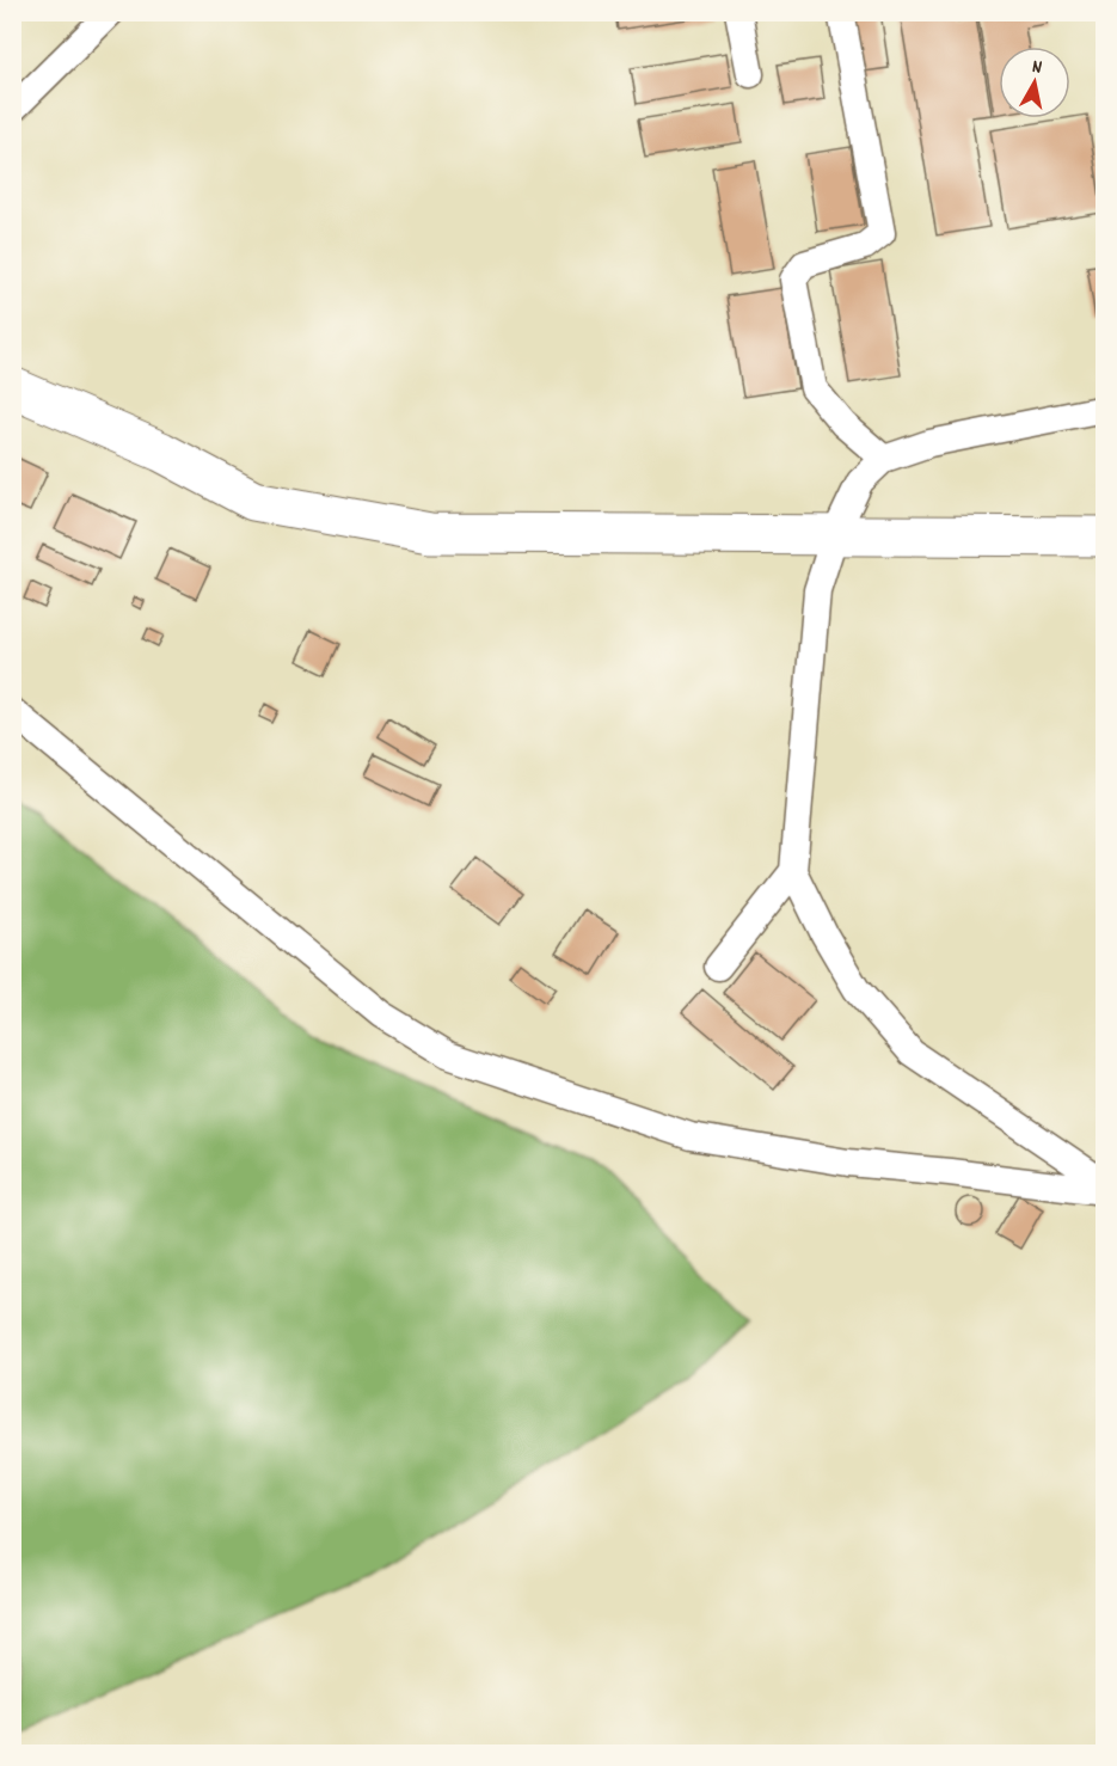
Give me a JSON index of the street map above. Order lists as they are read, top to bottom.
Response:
{
  "north": "top"
}
